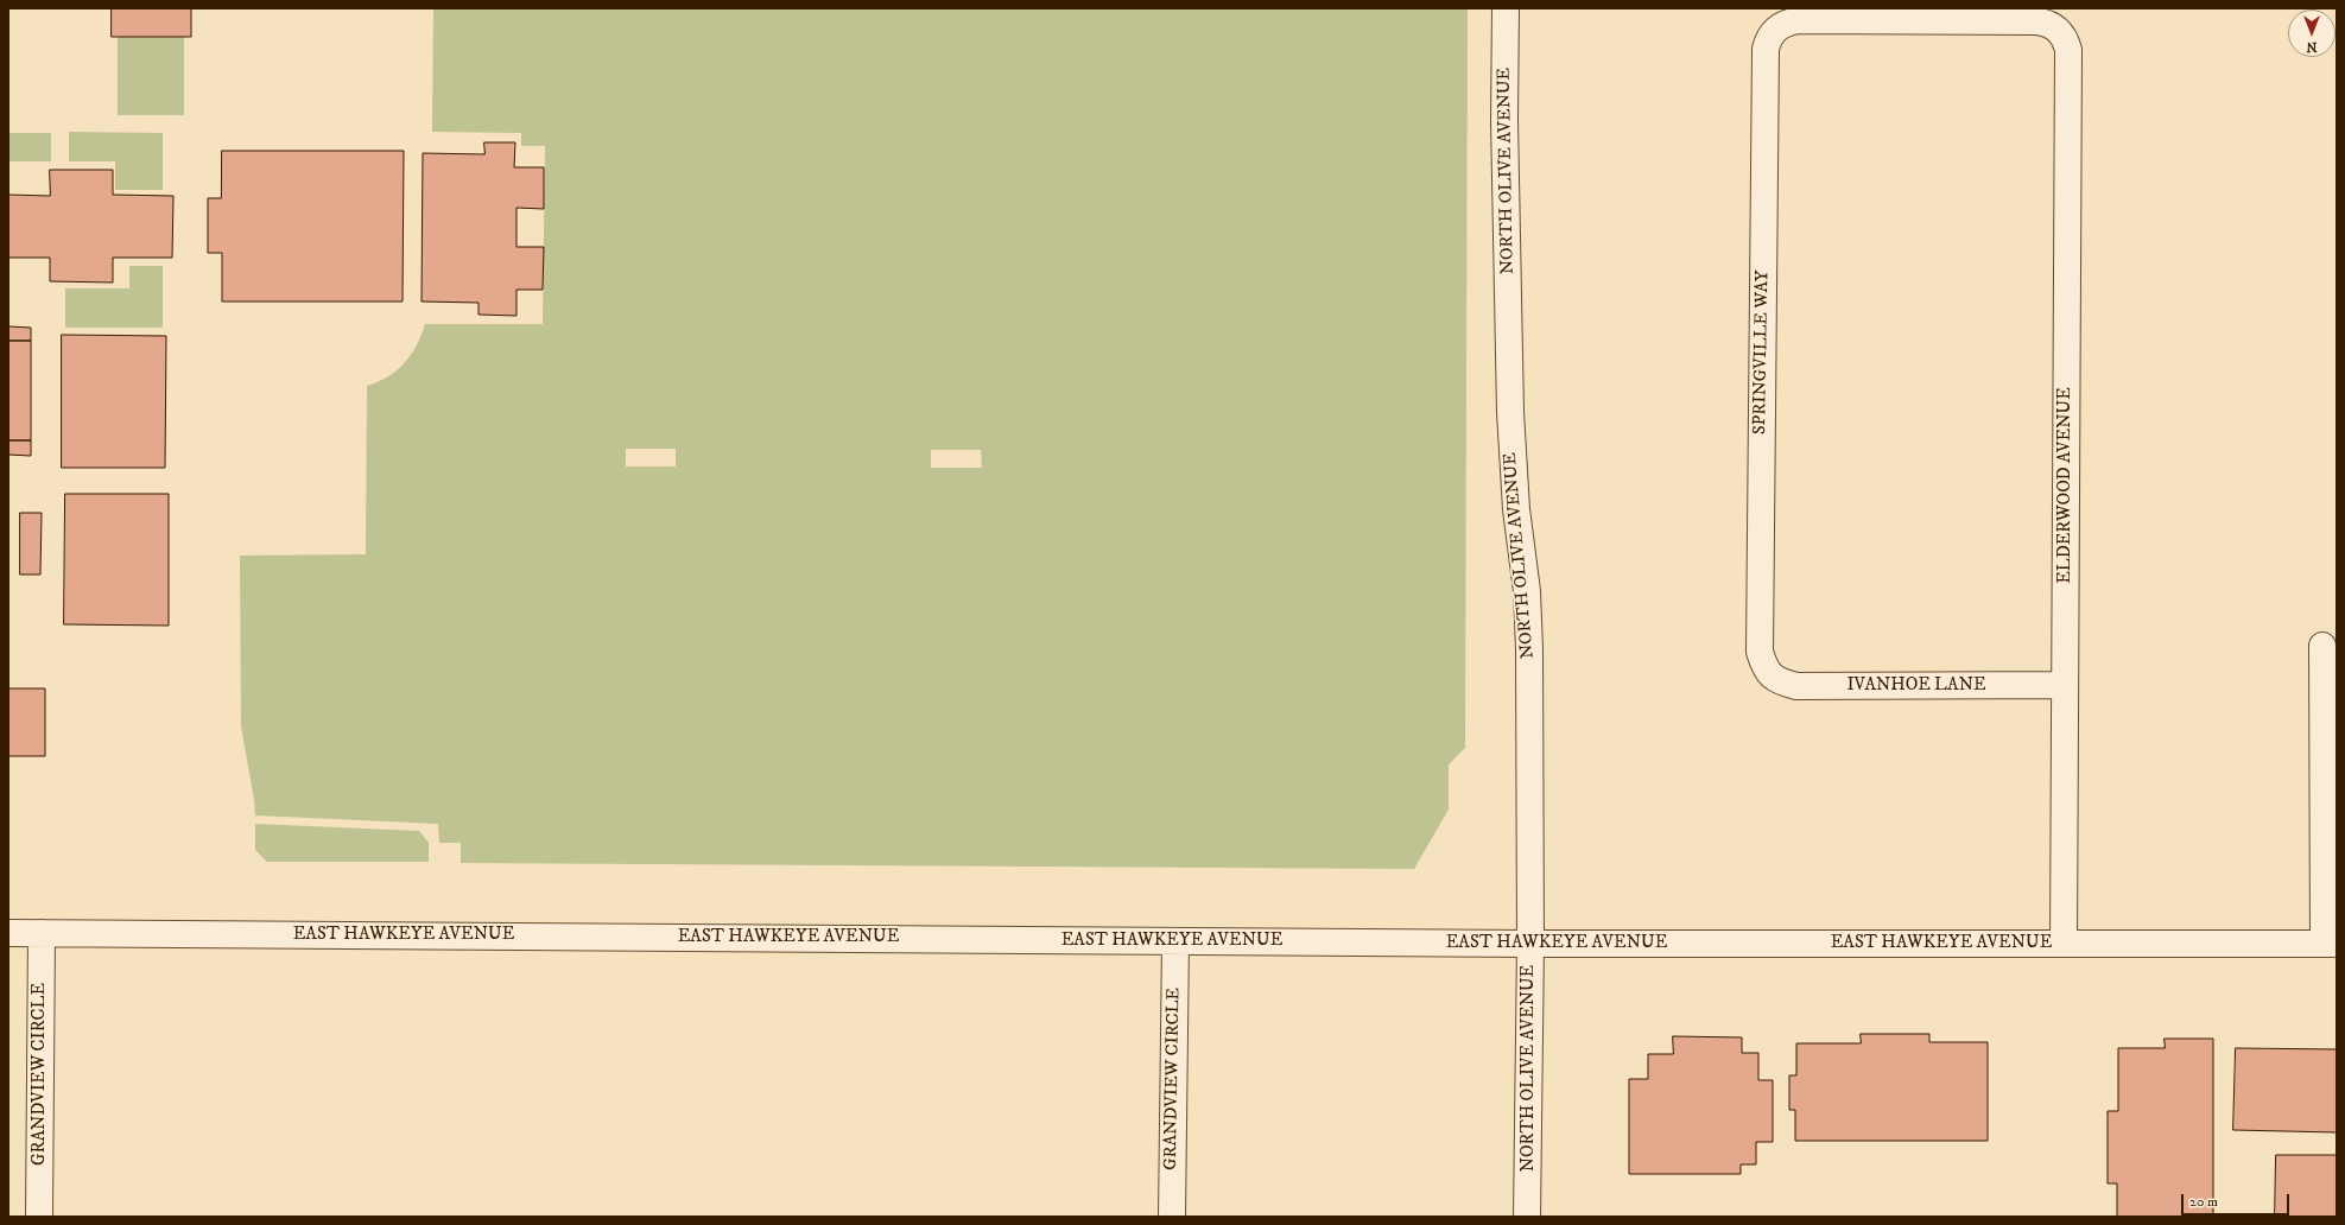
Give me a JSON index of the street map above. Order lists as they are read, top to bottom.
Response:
{
  "streets": {
    "street": [
      "NORTH OLIVE AVENUE",
      "SPRINGVILLE WAY",
      "ELDERWOOD AVENUE",
      "IVANHOE LANE",
      "EAST HAWKEYE AVENUE",
      "GRANDVIEW CIRCLE"
    ]
  },
  "crossings": [
    ["NORTH OLIVE AVENUE", "EAST HAWKEYE AVENUE"],
    ["SPRINGVILLE WAY", "ELDERWOOD AVENUE"],
    ["SPRINGVILLE WAY", "IVANHOE LANE"],
    ["ELDERWOOD AVENUE", "IVANHOE LANE"],
    ["ELDERWOOD AVENUE", "EAST HAWKEYE AVENUE"],
    ["EAST HAWKEYE AVENUE", "GRANDVIEW CIRCLE"]
  ],
  "scale_bar": "20 m",
  "north": "bottom"
}
